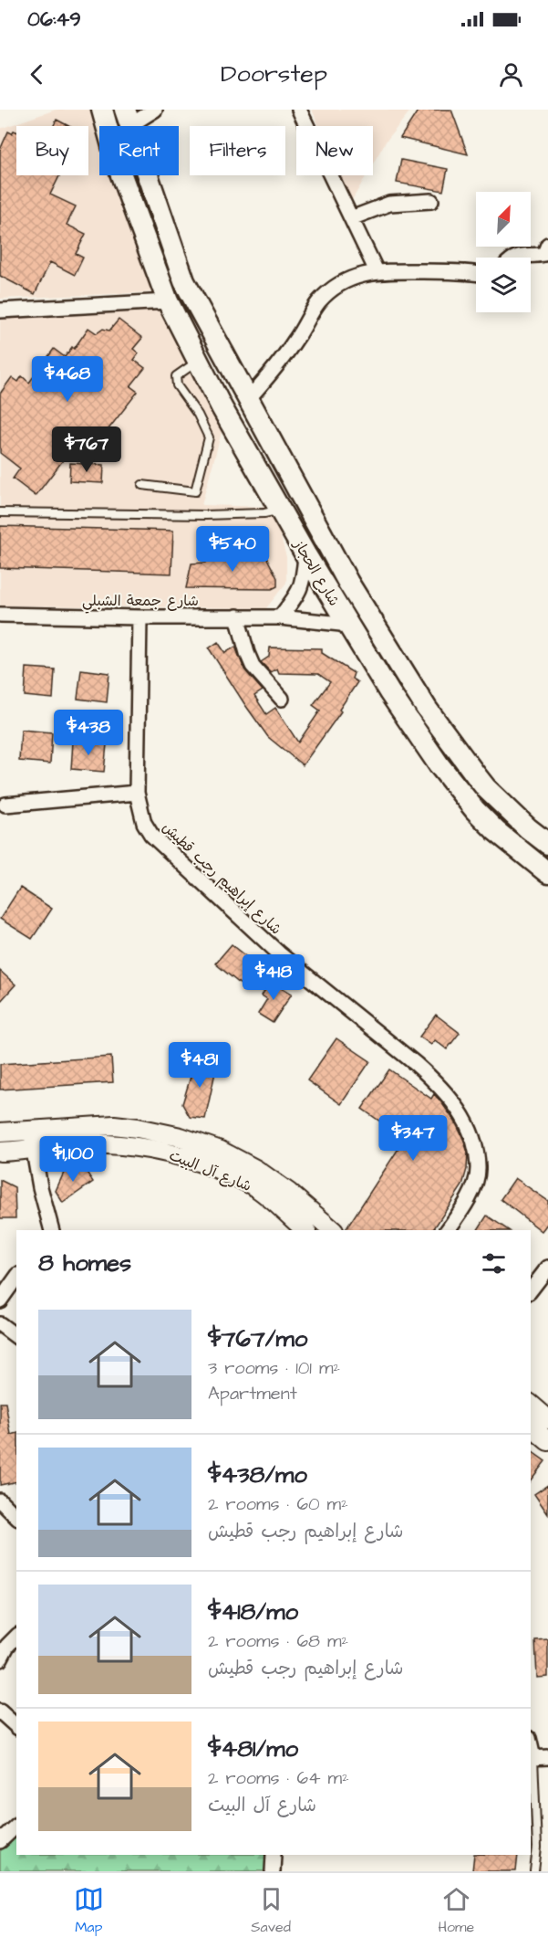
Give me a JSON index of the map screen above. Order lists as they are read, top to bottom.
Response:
{
  "streets": {
    "main road": ["شارع الحجاز"],
    "street": ["شارع جمعة الشبلي", "شارع إبراهيم رجب قطيش", "شارع آل البيت"]
  },
  "crossings": [
    ["شارع الحجاز", "شارع جمعة الشبلي"],
    ["شارع جمعة الشبلي", "شارع إبراهيم رجب قطيش"]
  ],
  "north": "top right",
  "page": {
    "status": "06:49",
    "header": "Doorstep",
    "chip": [
      "Buy",
      "Rent",
      "Filters",
      "New"
    ],
    "price": [
      "$468",
      "$767",
      "$540",
      "$438",
      "$418",
      "$481",
      "$347",
      "$1,100"
    ],
    "heading": "8 homes",
    "list": [
      {
        "name": "$767/mo",
        "note": "3 rooms · 101 m² · Apartment"
      },
      {
        "name": "$438/mo",
        "note": "2 rooms · 60 m² · شارع إبراهيم رجب قطيش"
      },
      {
        "name": "$418/mo",
        "note": "2 rooms · 68 m² · شارع إبراهيم رجب قطيش"
      },
      {
        "name": "$481/mo",
        "note": "2 rooms · 64 m² · شارع آل البيت"
      }
    ],
    "tabs": ["Map", "Saved", "Home"]
  }
}
